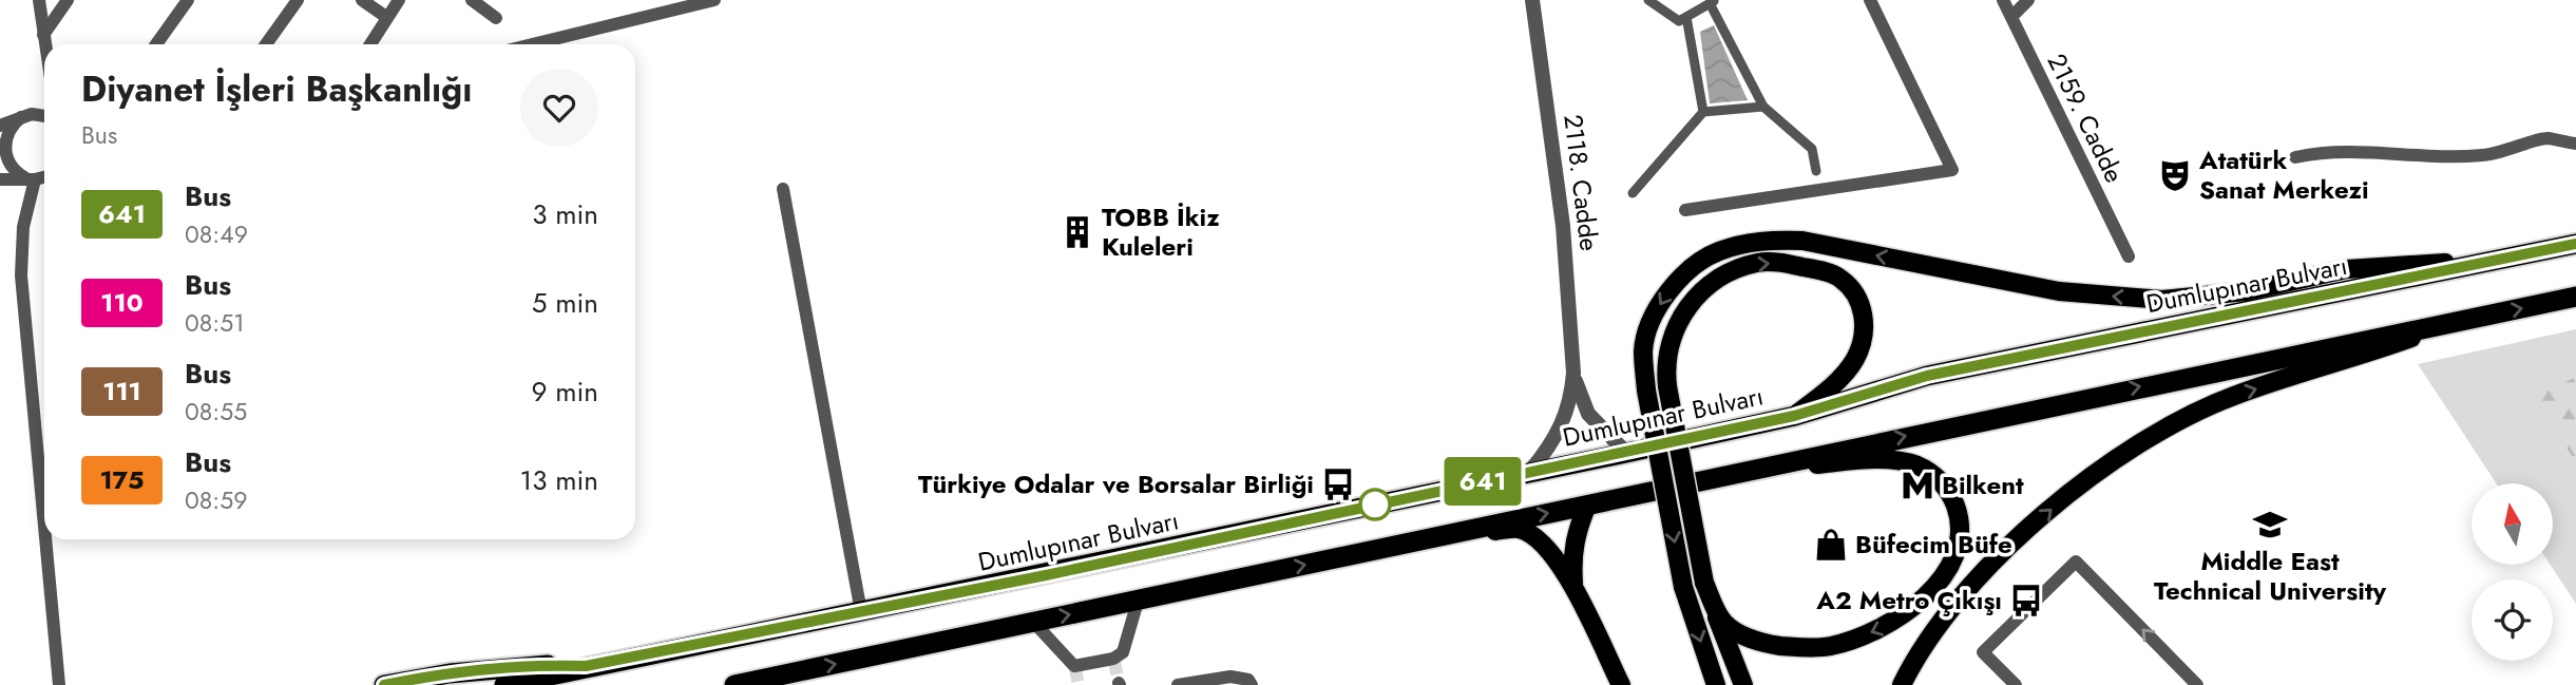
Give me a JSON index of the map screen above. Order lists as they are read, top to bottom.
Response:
{
  "streets": {
    "highway": ["Dumlupınar Bulvarı"],
    "street": ["2159. Cadde", "2118. Cadde"]
  },
  "places": {
    "theatre": ["Atatürk Sanat Merkezi"],
    "building": ["TOBB İkiz Kuleleri"],
    "bus stop": ["Türkiye Odalar ve Borsalar Birliği", "A2 Metro Çıkışı"],
    "metro station": ["Bilkent"],
    "school or university": ["Middle East Technical University"],
    "shop": ["Büfecim Büfe"]
  },
  "lines": ["bus line 641"],
  "north": "top",
  "page": {
    "on_map": "641",
    "heading": ["Diyanet İşleri Başkanlığı", "Bus"],
    "list": [
      {
        "mark": "641",
        "name": "Bus",
        "note": "08:49",
        "value": "3 min"
      },
      {
        "mark": "110",
        "name": "Bus",
        "note": "08:51",
        "value": "5 min"
      },
      {
        "mark": "111",
        "name": "Bus",
        "note": "08:55",
        "value": "9 min"
      },
      {
        "mark": "175",
        "name": "Bus",
        "note": "08:59",
        "value": "13 min"
      }
    ]
  }
}
